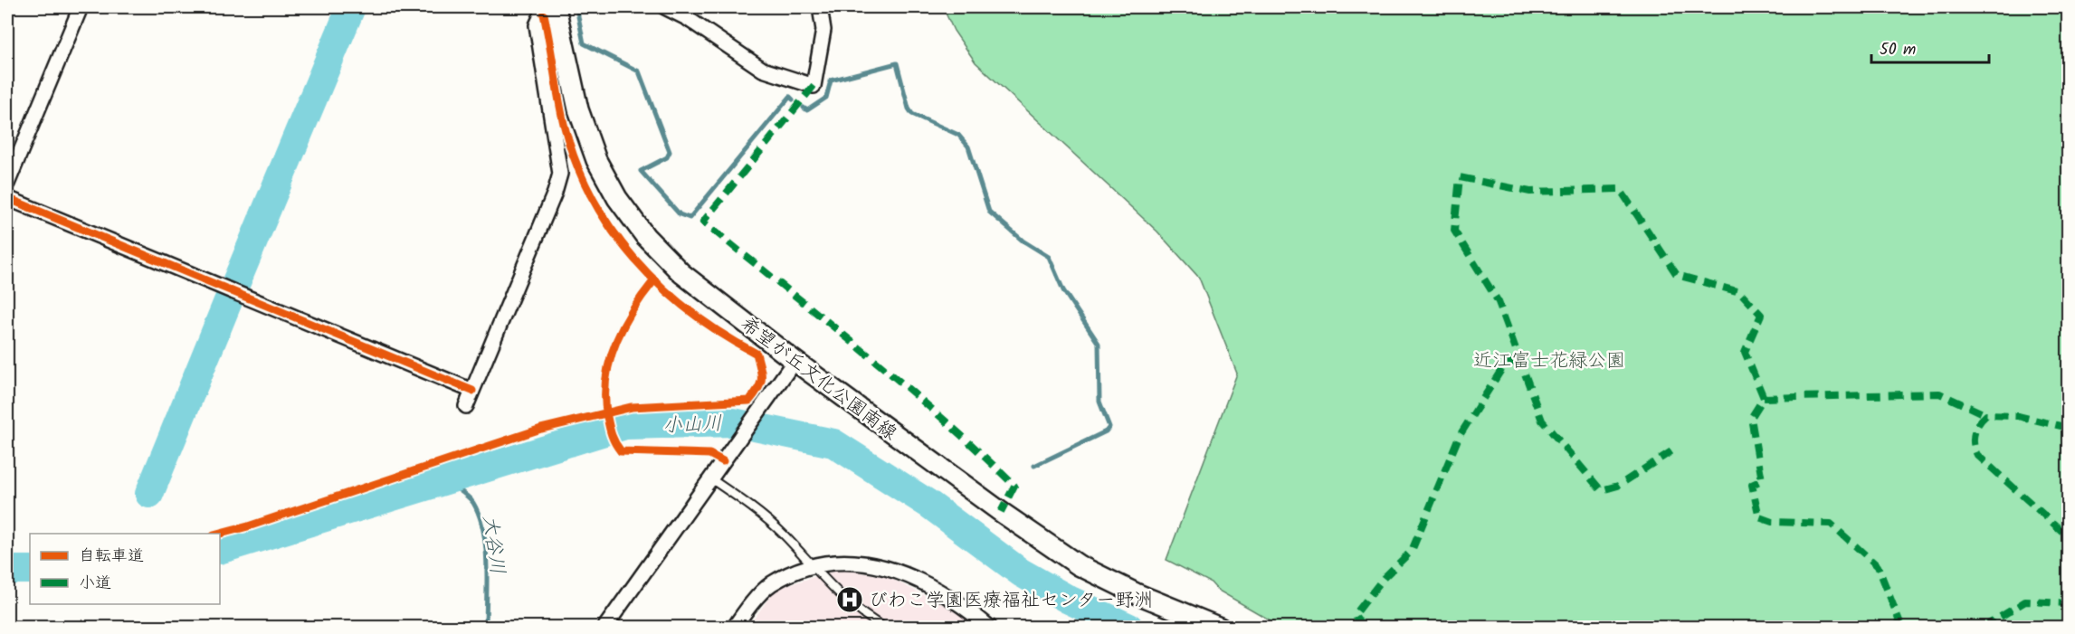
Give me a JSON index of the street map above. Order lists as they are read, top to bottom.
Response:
{
  "streets": {
    "main road": ["希望が丘文化公園南線"]
  },
  "water": ["小山川", "大谷川"],
  "parks": ["近江富士花緑公園"],
  "places": {
    "hospital": ["びわこ学園医療福祉センター野洲"]
  },
  "legend": ["自転車道", "小道"],
  "scale_bar": "50 m"
}
